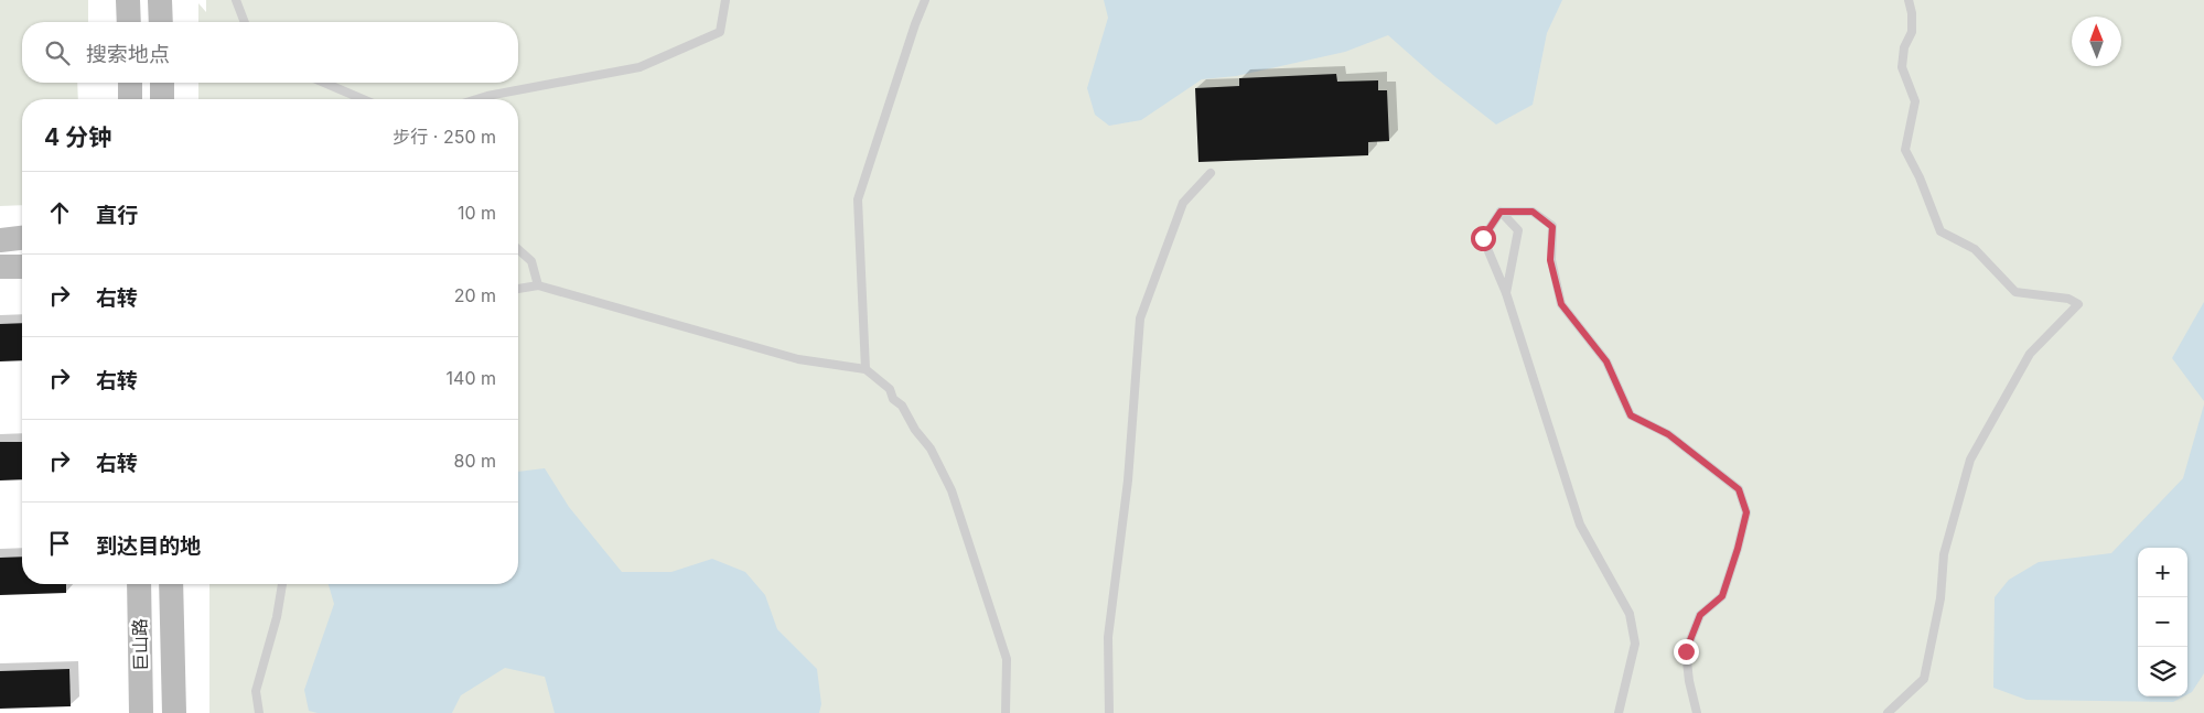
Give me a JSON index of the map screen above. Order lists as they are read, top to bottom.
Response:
{
  "streets": {
    "main road": ["巨山路"]
  },
  "north": "top",
  "page": {
    "search": "搜索地点",
    "heading": ["4 分钟", "步行 · 250 m"],
    "list": [
      ["直行", "10 m"],
      ["右转", "20 m"],
      ["右转", "140 m"],
      ["右转", "80 m"],
      "到达目的地"
    ],
    "map_buttons": ["+", "−"]
  }
}
